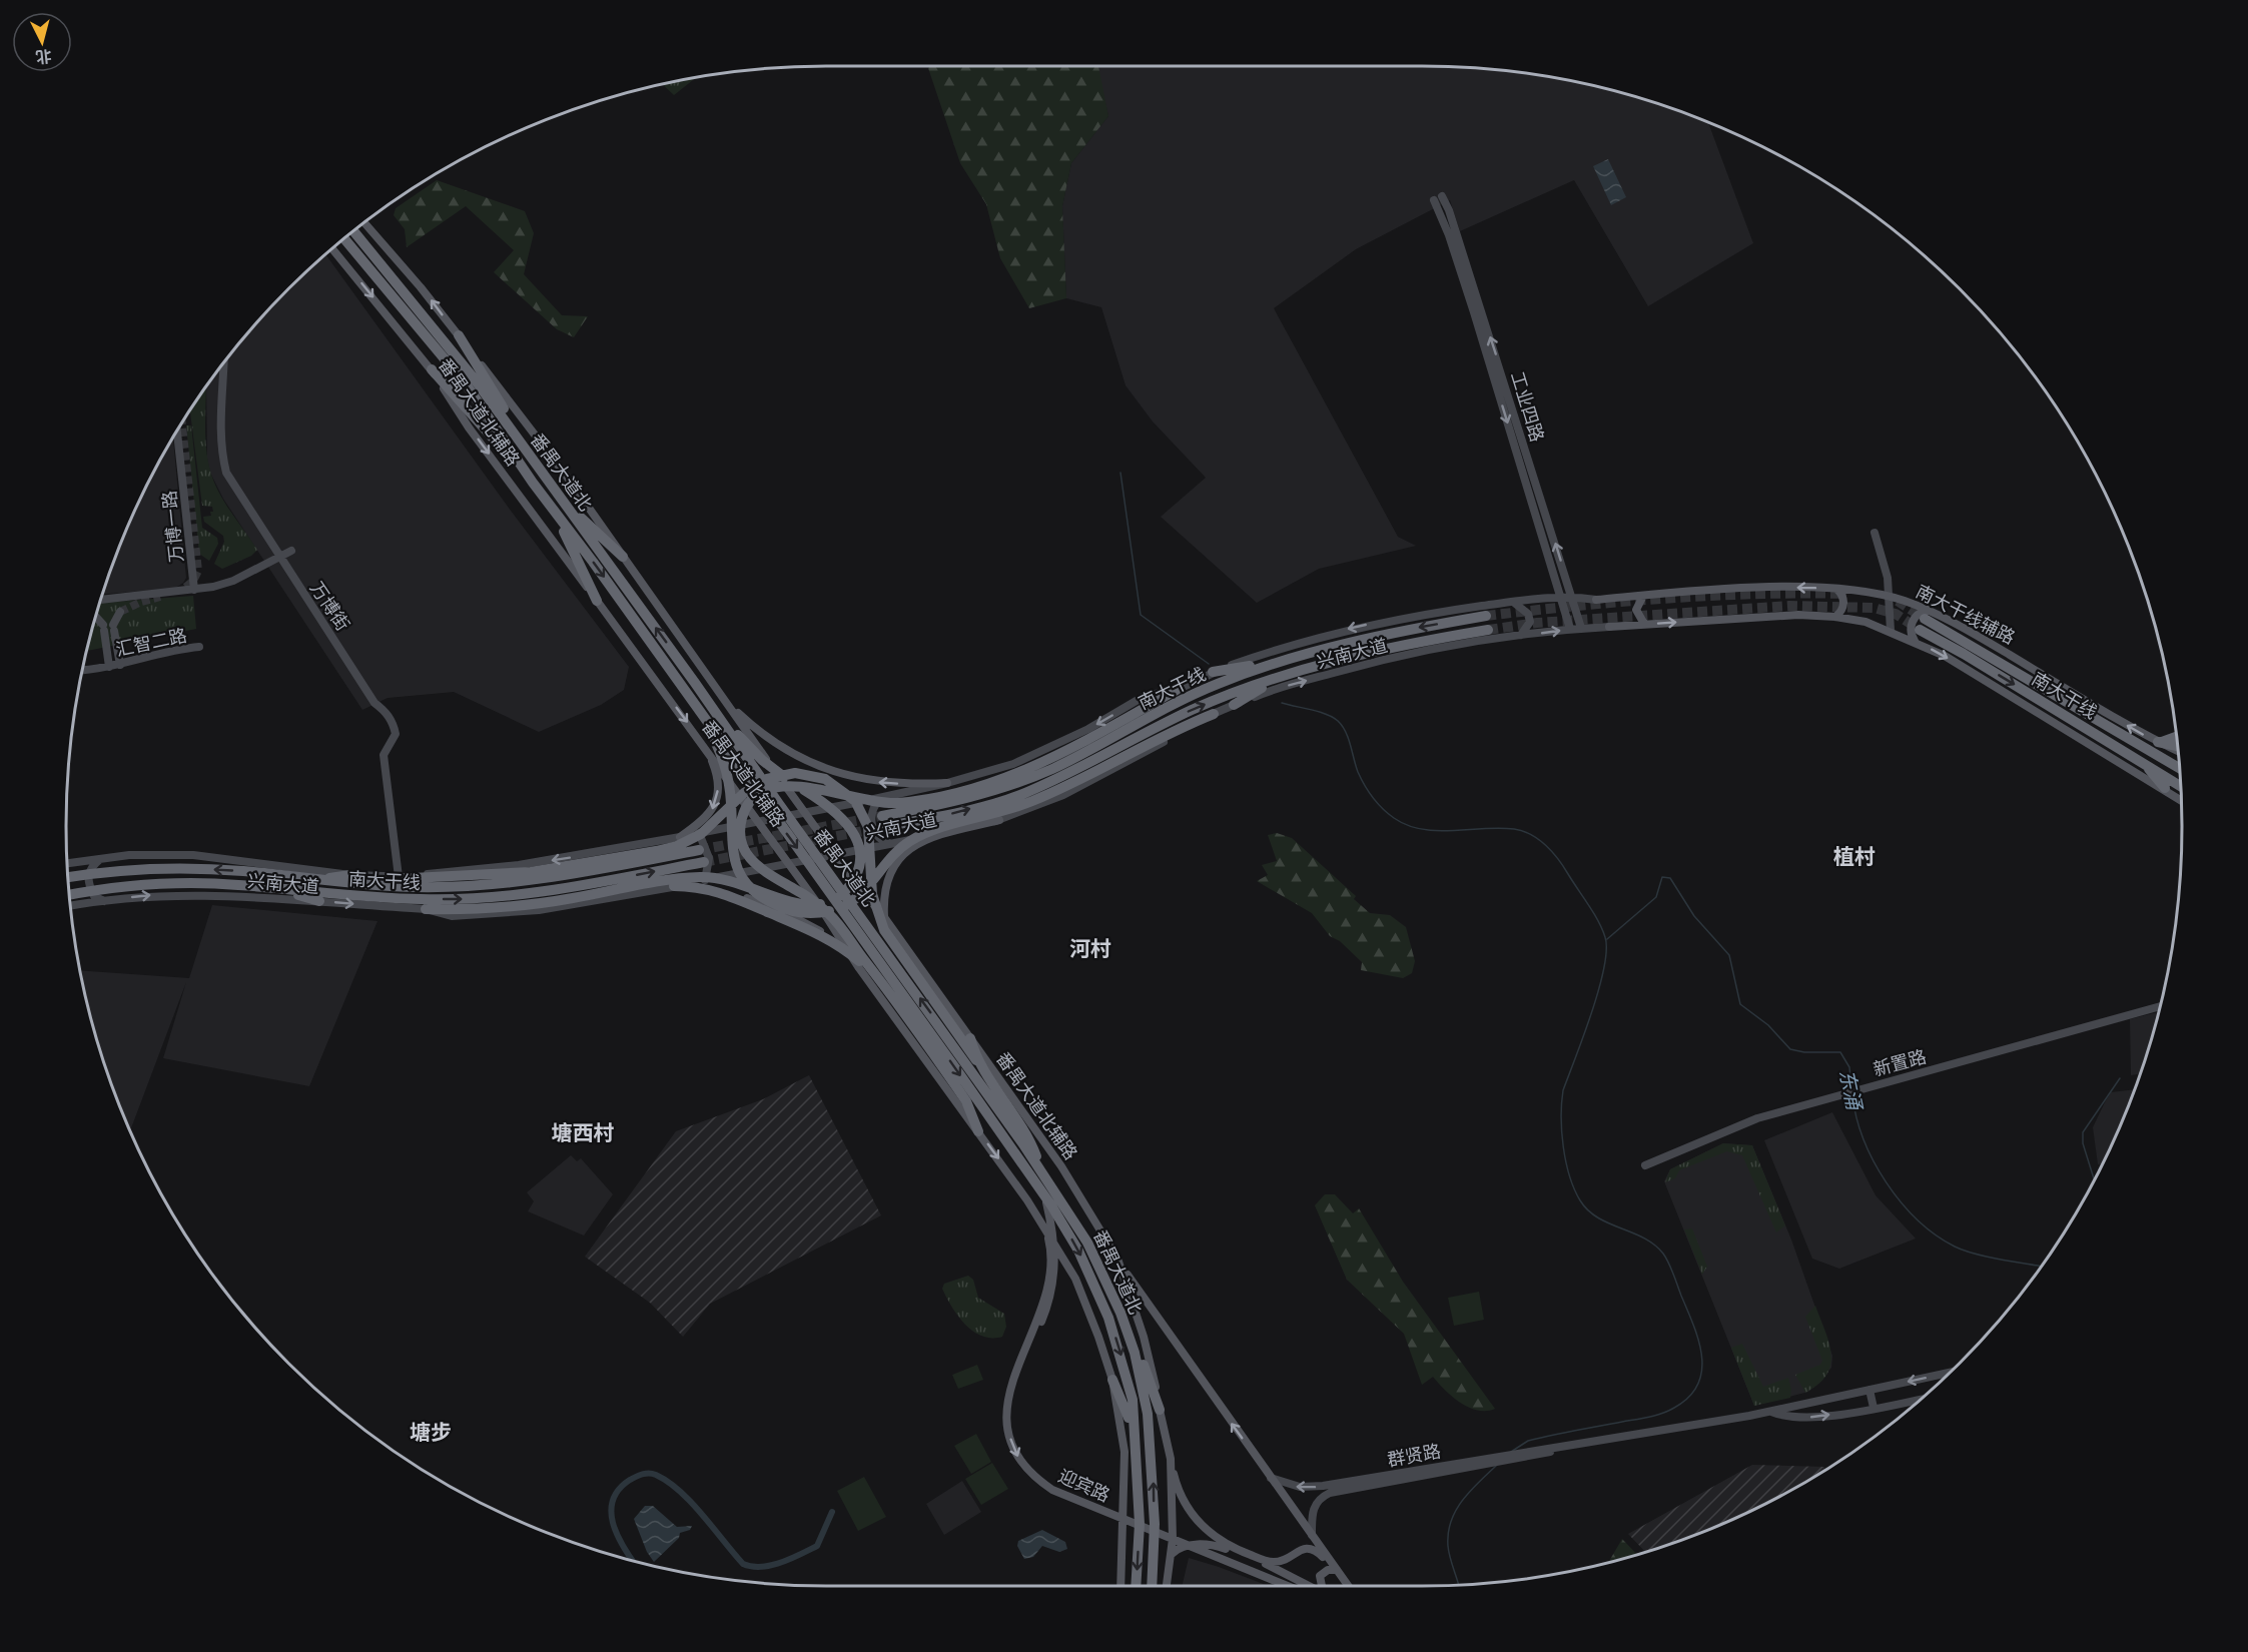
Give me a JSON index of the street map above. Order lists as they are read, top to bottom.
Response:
{
  "streets": {
    "highway": ["番禺大道北", "南大干线"],
    "main road": [
      "番禺大道北辅路",
      "南大干线辅路",
      "番禺大道北铺路",
      "迎宾路"
    ],
    "street": [
      "工业四路",
      "万博一路",
      "万博街",
      "汇智二路",
      "兴南大道",
      "新置路",
      "群贤路"
    ]
  },
  "crossings": [
    ["工业四路", "兴南大道"],
    ["番禺大道北辅路", "兴南大道"],
    ["番禺大道北辅路", "番禺大道北铺路"],
    ["万博街", "兴南大道"],
    ["南大干线辅路", "兴南大道"],
    ["南大干线辅路", "南大干线"],
    ["兴南大道", "番禺大道北铺路"]
  ],
  "districts": [
    "植村",
    "河村",
    "塘西村",
    "塘步"
  ],
  "water": ["东涌"],
  "north": "bottom"
}
